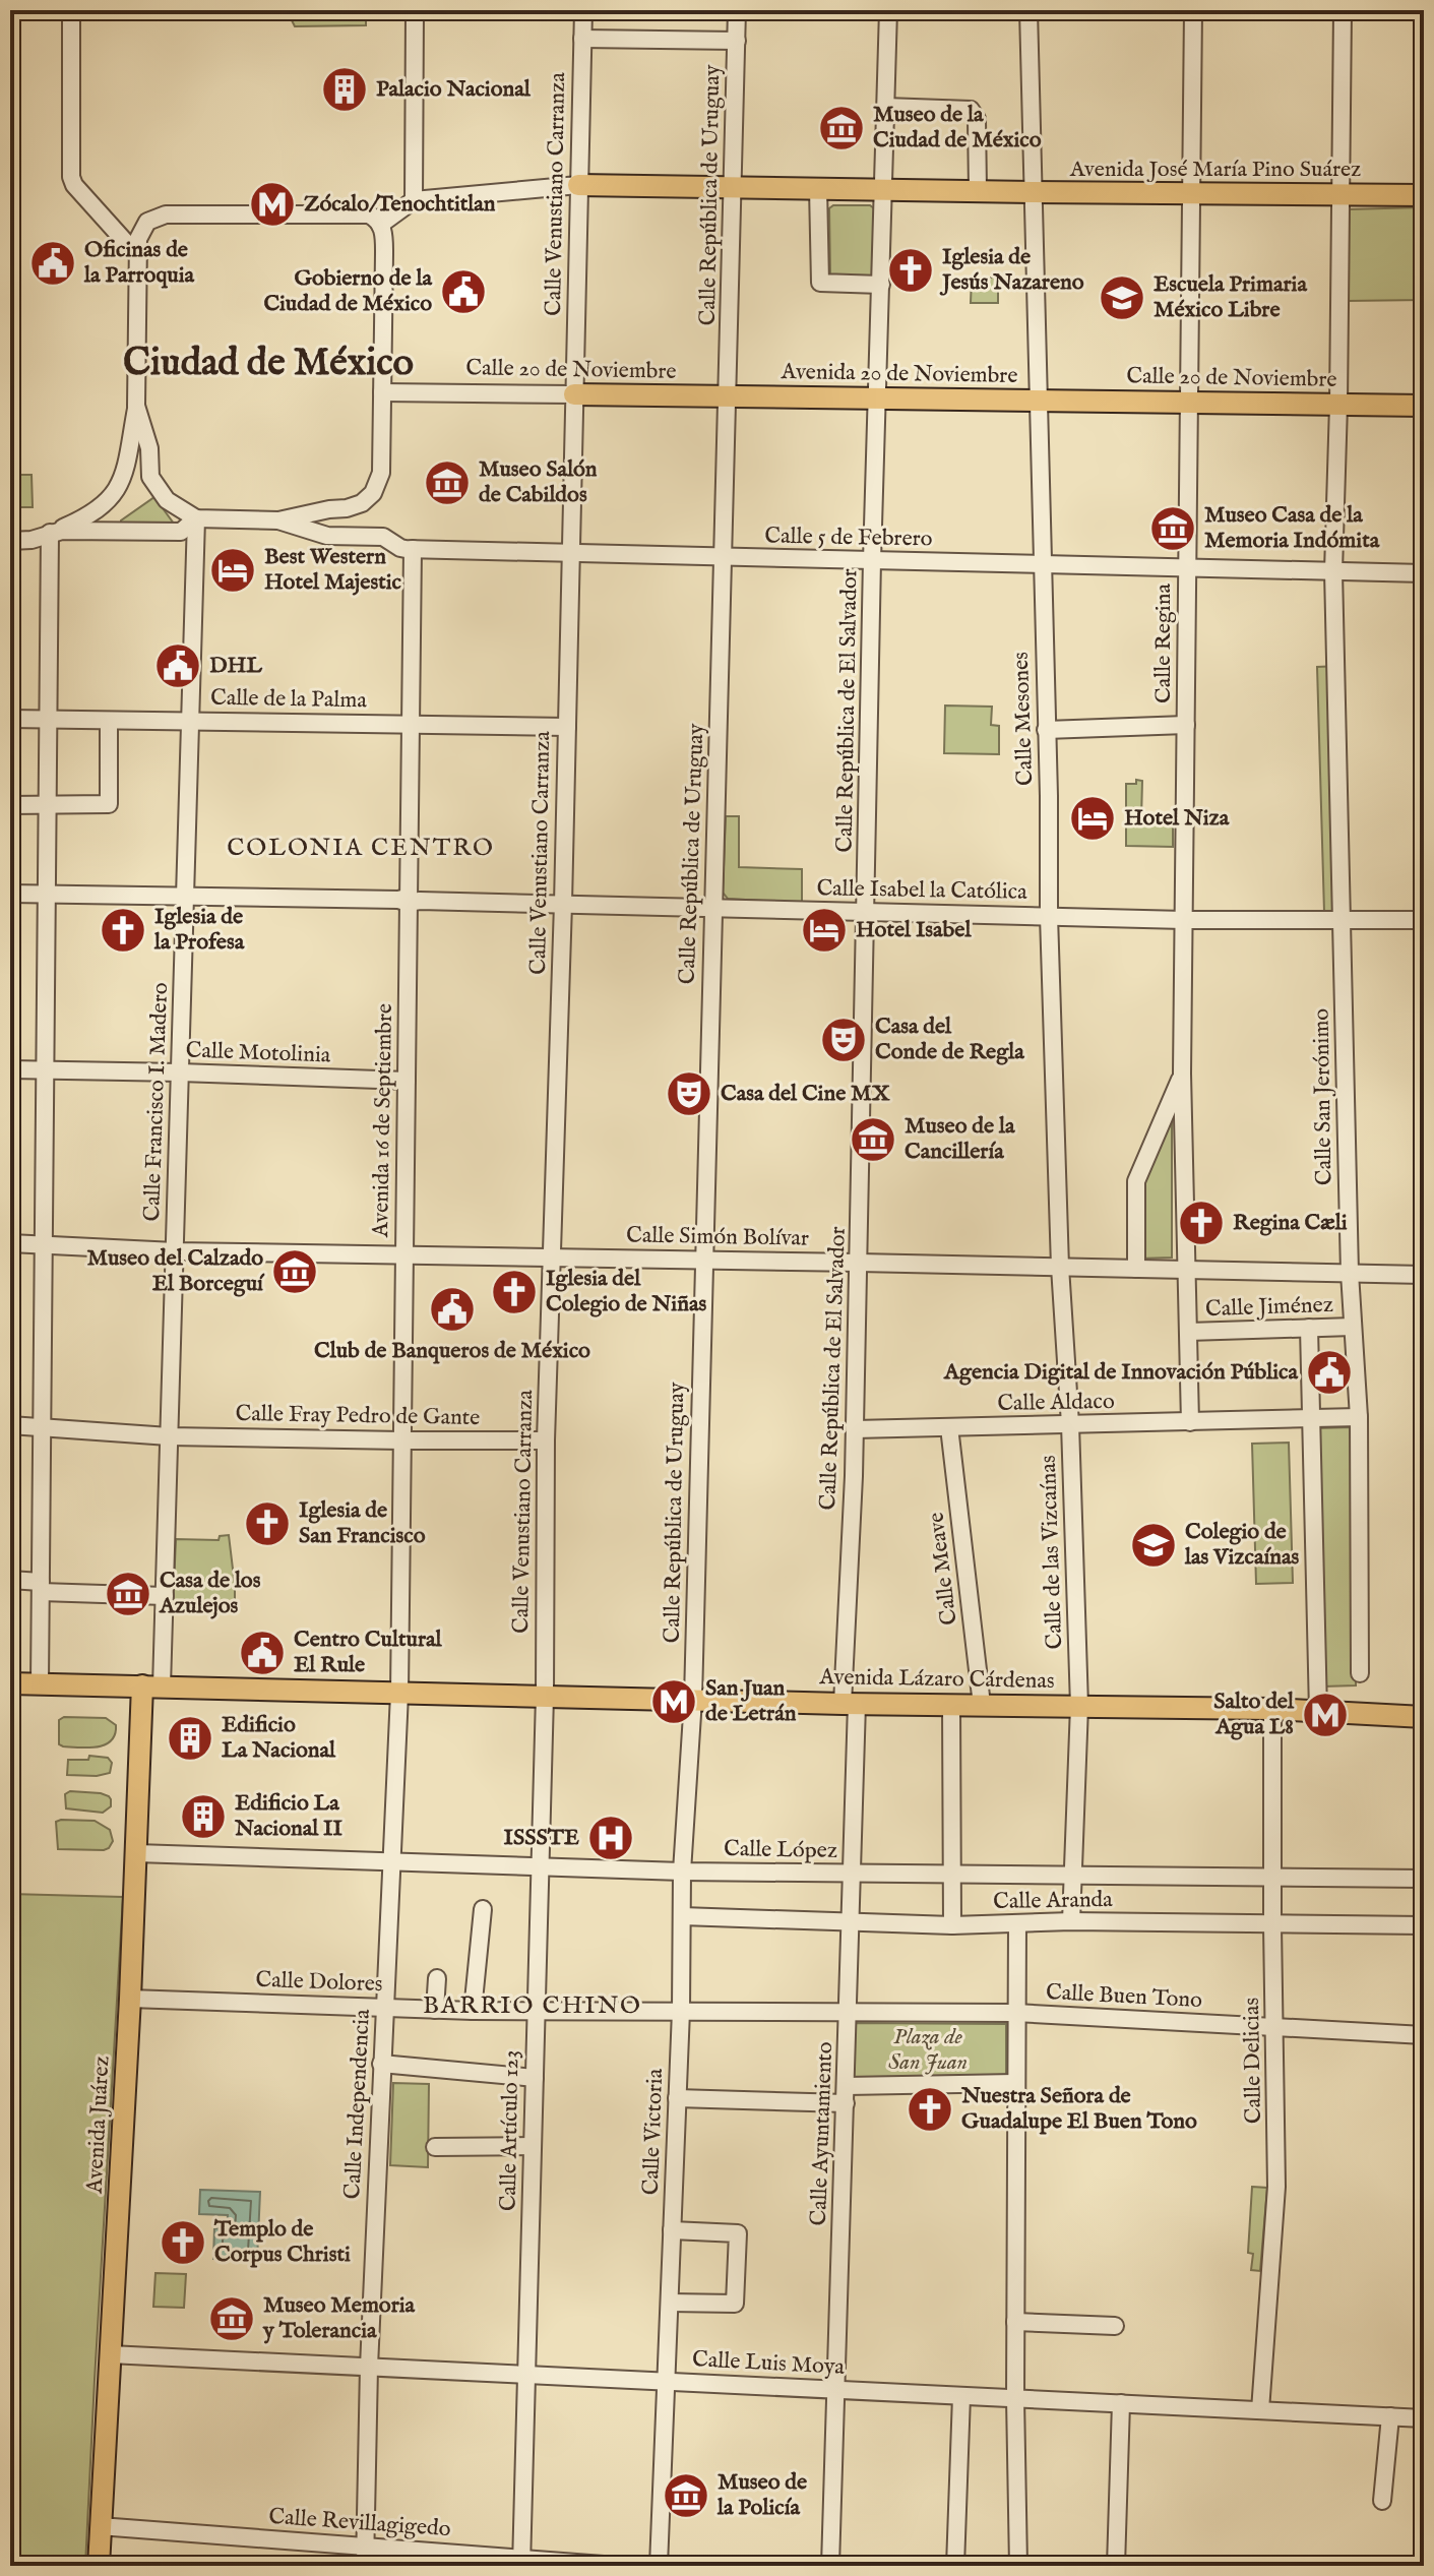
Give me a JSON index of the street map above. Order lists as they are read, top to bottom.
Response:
{
  "streets": {
    "main road": [
      "Avenida José María Pino Suárez",
      "Calle 20 de Noviembre",
      "Avenida 20 de Noviembre",
      "Avenida Lázaro Cárdenas",
      "Avenida Juárez"
    ],
    "street": [
      "Calle Venustiano Carranza",
      "Calle República de Uruguay",
      "Calle 5 de Febrero",
      "Calle Regina",
      "Calle de la Palma",
      "Calle República de El Salvador",
      "Calle Mesones",
      "Calle Isabel la Católica",
      "Calle Motolinia",
      "Calle San Jerónimo",
      "Calle Francisco I. Madero",
      "Avenida 16 de Septiembre",
      "Calle Simón Bolívar",
      "Calle Jiménez",
      "Calle Aldaco",
      "Calle Fray Pedro de Gante",
      "Calle de las Vizcaínas",
      "Calle Meave",
      "Calle López",
      "Calle Aranda",
      "Calle Dolores",
      "Calle Buen Tono",
      "Calle Delicias",
      "Calle Independencia",
      "Calle Artículo 123",
      "Calle Victoria",
      "Calle Ayuntamiento",
      "Calle Luis Moya",
      "Calle Revillagigedo"
    ]
  },
  "crossings": [
    ["Avenida José María Pino Suárez", "Calle Venustiano Carranza"],
    ["Avenida José María Pino Suárez", "Calle República de Uruguay"],
    ["Avenida José María Pino Suárez", "Calle Regina"],
    ["Avenida José María Pino Suárez", "Calle República de El Salvador"],
    ["Avenida José María Pino Suárez", "Calle Mesones"],
    ["Calle Venustiano Carranza", "Calle 20 de Noviembre"],
    ["Calle Venustiano Carranza", "Calle 5 de Febrero"],
    ["Calle Venustiano Carranza", "Calle de la Palma"],
    ["Calle Venustiano Carranza", "Calle Isabel la Católica"],
    ["Calle Venustiano Carranza", "Calle Simón Bolívar"],
    ["Calle Venustiano Carranza", "Calle Fray Pedro de Gante"],
    ["Calle Venustiano Carranza", "Avenida Lázaro Cárdenas"],
    ["Calle Venustiano Carranza", "Calle Artículo 123"],
    ["Calle República de Uruguay", "Calle 20 de Noviembre"],
    ["Calle República de Uruguay", "Calle 5 de Febrero"],
    ["Calle República de Uruguay", "Calle Isabel la Católica"],
    ["Calle República de Uruguay", "Calle Simón Bolívar"],
    ["Calle República de Uruguay", "Avenida Lázaro Cárdenas"],
    ["Calle República de Uruguay", "Calle Victoria"],
    ["Calle 20 de Noviembre", "Avenida 20 de Noviembre"],
    ["Calle 20 de Noviembre", "Calle Regina"],
    ["Calle 20 de Noviembre", "Calle Mesones"],
    ["Avenida 20 de Noviembre", "Calle República de El Salvador"],
    ["Avenida 20 de Noviembre", "Calle Mesones"],
    ["Calle 5 de Febrero", "Calle Regina"],
    ["Calle 5 de Febrero", "Calle República de El Salvador"],
    ["Calle 5 de Febrero", "Calle Mesones"],
    ["Calle 5 de Febrero", "Calle San Jerónimo"],
    ["Calle 5 de Febrero", "Avenida 16 de Septiembre"],
    ["Calle Regina", "Calle Isabel la Católica"],
    ["Calle Regina", "Calle Simón Bolívar"],
    ["Calle de la Palma", "Calle Francisco I. Madero"],
    ["Calle de la Palma", "Avenida 16 de Septiembre"],
    ["Calle República de El Salvador", "Calle Isabel la Católica"],
    ["Calle República de El Salvador", "Calle Simón Bolívar"],
    ["Calle República de El Salvador", "Calle Aldaco"],
    ["Calle República de El Salvador", "Avenida Lázaro Cárdenas"],
    ["Calle República de El Salvador", "Calle Ayuntamiento"],
    ["Calle Mesones", "Calle Isabel la Católica"],
    ["Calle Mesones", "Calle Simón Bolívar"],
    ["Calle Mesones", "Calle Aldaco"],
    ["Calle Mesones", "Calle de las Vizcaínas"],
    ["Calle Isabel la Católica", "Calle San Jerónimo"],
    ["Calle Isabel la Católica", "Calle Francisco I. Madero"],
    ["Calle Isabel la Católica", "Avenida 16 de Septiembre"],
    ["Calle Motolinia", "Calle Francisco I. Madero"],
    ["Calle Motolinia", "Avenida 16 de Septiembre"],
    ["Calle San Jerónimo", "Calle Simón Bolívar"],
    ["Calle Francisco I. Madero", "Calle Simón Bolívar"],
    ["Calle Francisco I. Madero", "Calle Fray Pedro de Gante"],
    ["Calle Francisco I. Madero", "Avenida Lázaro Cárdenas"],
    ["Calle Francisco I. Madero", "Avenida Juárez"],
    ["Avenida 16 de Septiembre", "Calle Simón Bolívar"],
    ["Avenida 16 de Septiembre", "Calle Fray Pedro de Gante"],
    ["Avenida 16 de Septiembre", "Avenida Lázaro Cárdenas"],
    ["Avenida 16 de Septiembre", "Calle Independencia"],
    ["Calle Aldaco", "Calle de las Vizcaínas"],
    ["Calle Aldaco", "Calle Meave"],
    ["Calle de las Vizcaínas", "Avenida Lázaro Cárdenas"],
    ["Calle de las Vizcaínas", "Calle López"],
    ["Calle de las Vizcaínas", "Calle Aranda"],
    ["Calle Meave", "Avenida Lázaro Cárdenas"],
    ["Avenida Lázaro Cárdenas", "Calle Delicias"],
    ["Avenida Lázaro Cárdenas", "Calle Independencia"],
    ["Avenida Lázaro Cárdenas", "Avenida Juárez"],
    ["Avenida Lázaro Cárdenas", "Calle Artículo 123"],
    ["Avenida Lázaro Cárdenas", "Calle Victoria"],
    ["Avenida Lázaro Cárdenas", "Calle Ayuntamiento"],
    ["Calle López", "Calle Delicias"],
    ["Calle López", "Calle Independencia"],
    ["Calle López", "Avenida Juárez"],
    ["Calle López", "Calle Artículo 123"],
    ["Calle López", "Calle Victoria"],
    ["Calle López", "Calle Ayuntamiento"],
    ["Calle Aranda", "Calle Delicias"],
    ["Calle Aranda", "Calle Victoria"],
    ["Calle Aranda", "Calle Ayuntamiento"],
    ["Calle Dolores", "Calle Buen Tono"],
    ["Calle Dolores", "Calle Independencia"],
    ["Calle Dolores", "Avenida Juárez"],
    ["Calle Dolores", "Calle Artículo 123"],
    ["Calle Dolores", "Calle Victoria"],
    ["Calle Dolores", "Calle Ayuntamiento"],
    ["Calle Buen Tono", "Calle Delicias"],
    ["Calle Buen Tono", "Calle Ayuntamiento"],
    ["Calle Delicias", "Calle Luis Moya"],
    ["Calle Independencia", "Calle Luis Moya"],
    ["Calle Independencia", "Calle Revillagigedo"],
    ["Avenida Juárez", "Calle Luis Moya"],
    ["Avenida Juárez", "Calle Revillagigedo"],
    ["Calle Artículo 123", "Calle Luis Moya"],
    ["Calle Artículo 123", "Calle Revillagigedo"],
    ["Calle Victoria", "Calle Luis Moya"],
    ["Calle Ayuntamiento", "Calle Luis Moya"]
  ],
  "districts": ["Ciudad de México", "COLONIA CENTRO", "BARRIO CHINO"],
  "parks": ["Plaza de San Juan"],
  "places": {
    "building": ["Palacio Nacional", "Edificio La Nacional", "Edificio La Nacional II"],
    "museum": [
      "Museo de la Ciudad de México",
      "Museo Salón de Cabildos",
      "Museo Casa de la Memoria Indómita",
      "Museo de la Cancillería",
      "Museo del Calzado El Borceguí",
      "Casa de los Azulejos",
      "Museo Memoria y Tolerancia",
      "Museo de la Policía"
    ],
    "metro station": ["Zócalo/Tenochtitlan", "San Juan de Letrán", "Salto del Agua L8"],
    "public building": [
      "Oficinas de la Parroquia",
      "Gobierno de la Ciudad de México",
      "DHL",
      "Club de Banqueros de México",
      "Agencia Digital de Innovación Pública",
      "Centro Cultural El Rule"
    ],
    "church": [
      "Iglesia de Jesús Nazareno",
      "Iglesia de la Profesa",
      "Regina Cæli",
      "Iglesia del Colegio de Niñas",
      "Iglesia de San Francisco",
      "Nuestra Señora de Guadalupe El Buen Tono",
      "Templo de Corpus Christi"
    ],
    "school or university": ["Escuela Primaria México Libre", "Colegio de las Vizcaínas"],
    "hotel": ["Best Western Hotel Majestic", "Hotel Niza", "Hotel Isabel"],
    "theatre": ["Casa del Conde de Regla", "Casa del Cine MX"],
    "hospital": ["ISSSTE"]
  }
}
